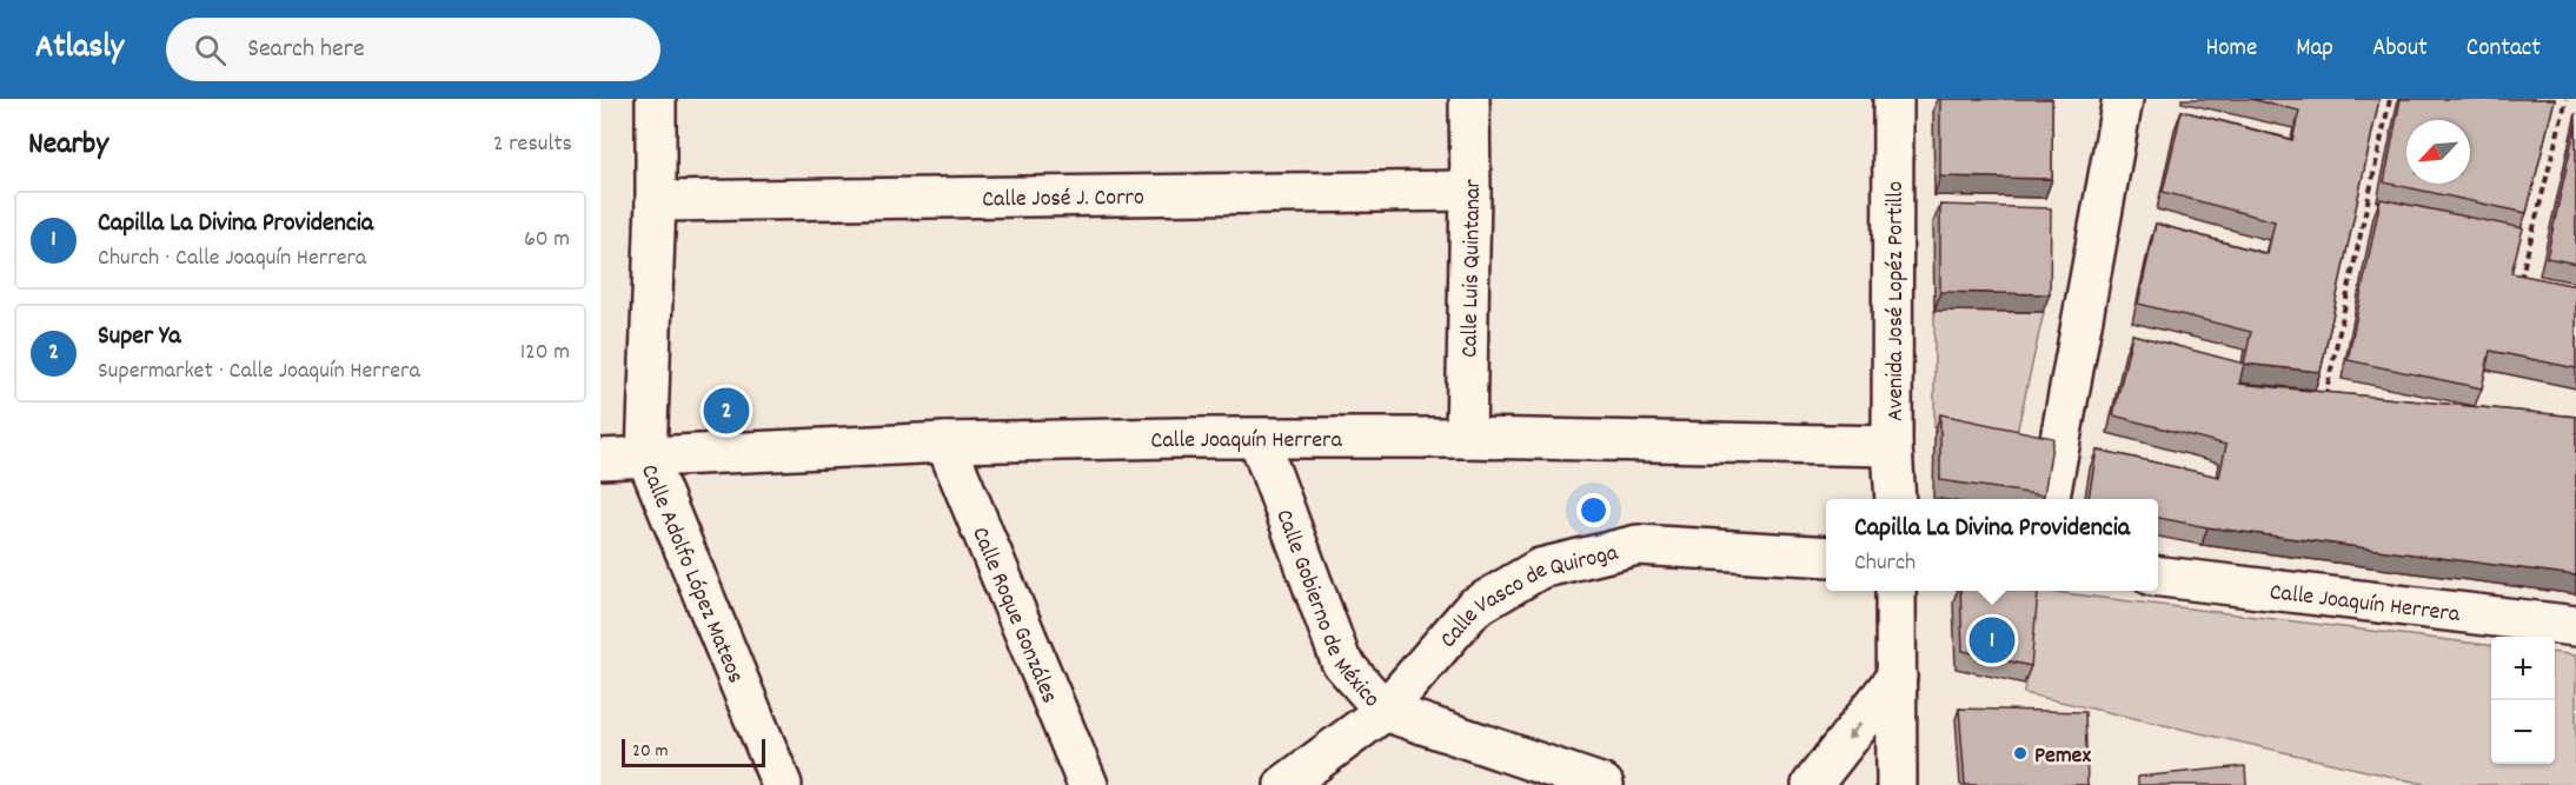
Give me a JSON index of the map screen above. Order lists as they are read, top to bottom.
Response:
{
  "streets": {
    "street": [
      "Calle José J. Corro",
      "Calle Luis Quintanar",
      "Avenida José Lopéz Portillo",
      "Calle Joaquín Herrera",
      "Calle Adolfo López Mateos",
      "Calle Vasco de Quiroga",
      "Calle Gobierno de México",
      "Calle Roque Gonzáles"
    ]
  },
  "crossings": [
    ["Calle José J. Corro", "Calle Luis Quintanar"],
    ["Calle José J. Corro", "Calle Adolfo López Mateos"],
    ["Calle Luis Quintanar", "Calle Joaquín Herrera"],
    ["Avenida José Lopéz Portillo", "Calle Joaquín Herrera"],
    ["Calle Joaquín Herrera", "Calle Adolfo López Mateos"],
    ["Calle Joaquín Herrera", "Calle Gobierno de México"],
    ["Calle Joaquín Herrera", "Calle Roque Gonzáles"],
    ["Calle Vasco de Quiroga", "Calle Gobierno de México"]
  ],
  "places": ["Pemex"],
  "scale_bar": "20 m",
  "north": "bottom left",
  "page": {
    "header": "Atlasly",
    "search": "Search here",
    "nav": [
      "Home",
      "Map",
      "About",
      "Contact"
    ],
    "heading": ["Nearby", "2 results"],
    "list": [
      {
        "mark": "1",
        "name": "Capilla La Divina Providencia",
        "note": "Church · Calle Joaquín Herrera",
        "value": "60 m"
      },
      {
        "mark": "2",
        "name": "Super Ya",
        "note": "Supermarket · Calle Joaquín Herrera",
        "value": "120 m"
      }
    ],
    "pins": ["2", "1"],
    "popup": ["Capilla La Divina Providencia", "Church"],
    "map_buttons": ["+", "−"],
    "scale": "20 m"
  }
}
